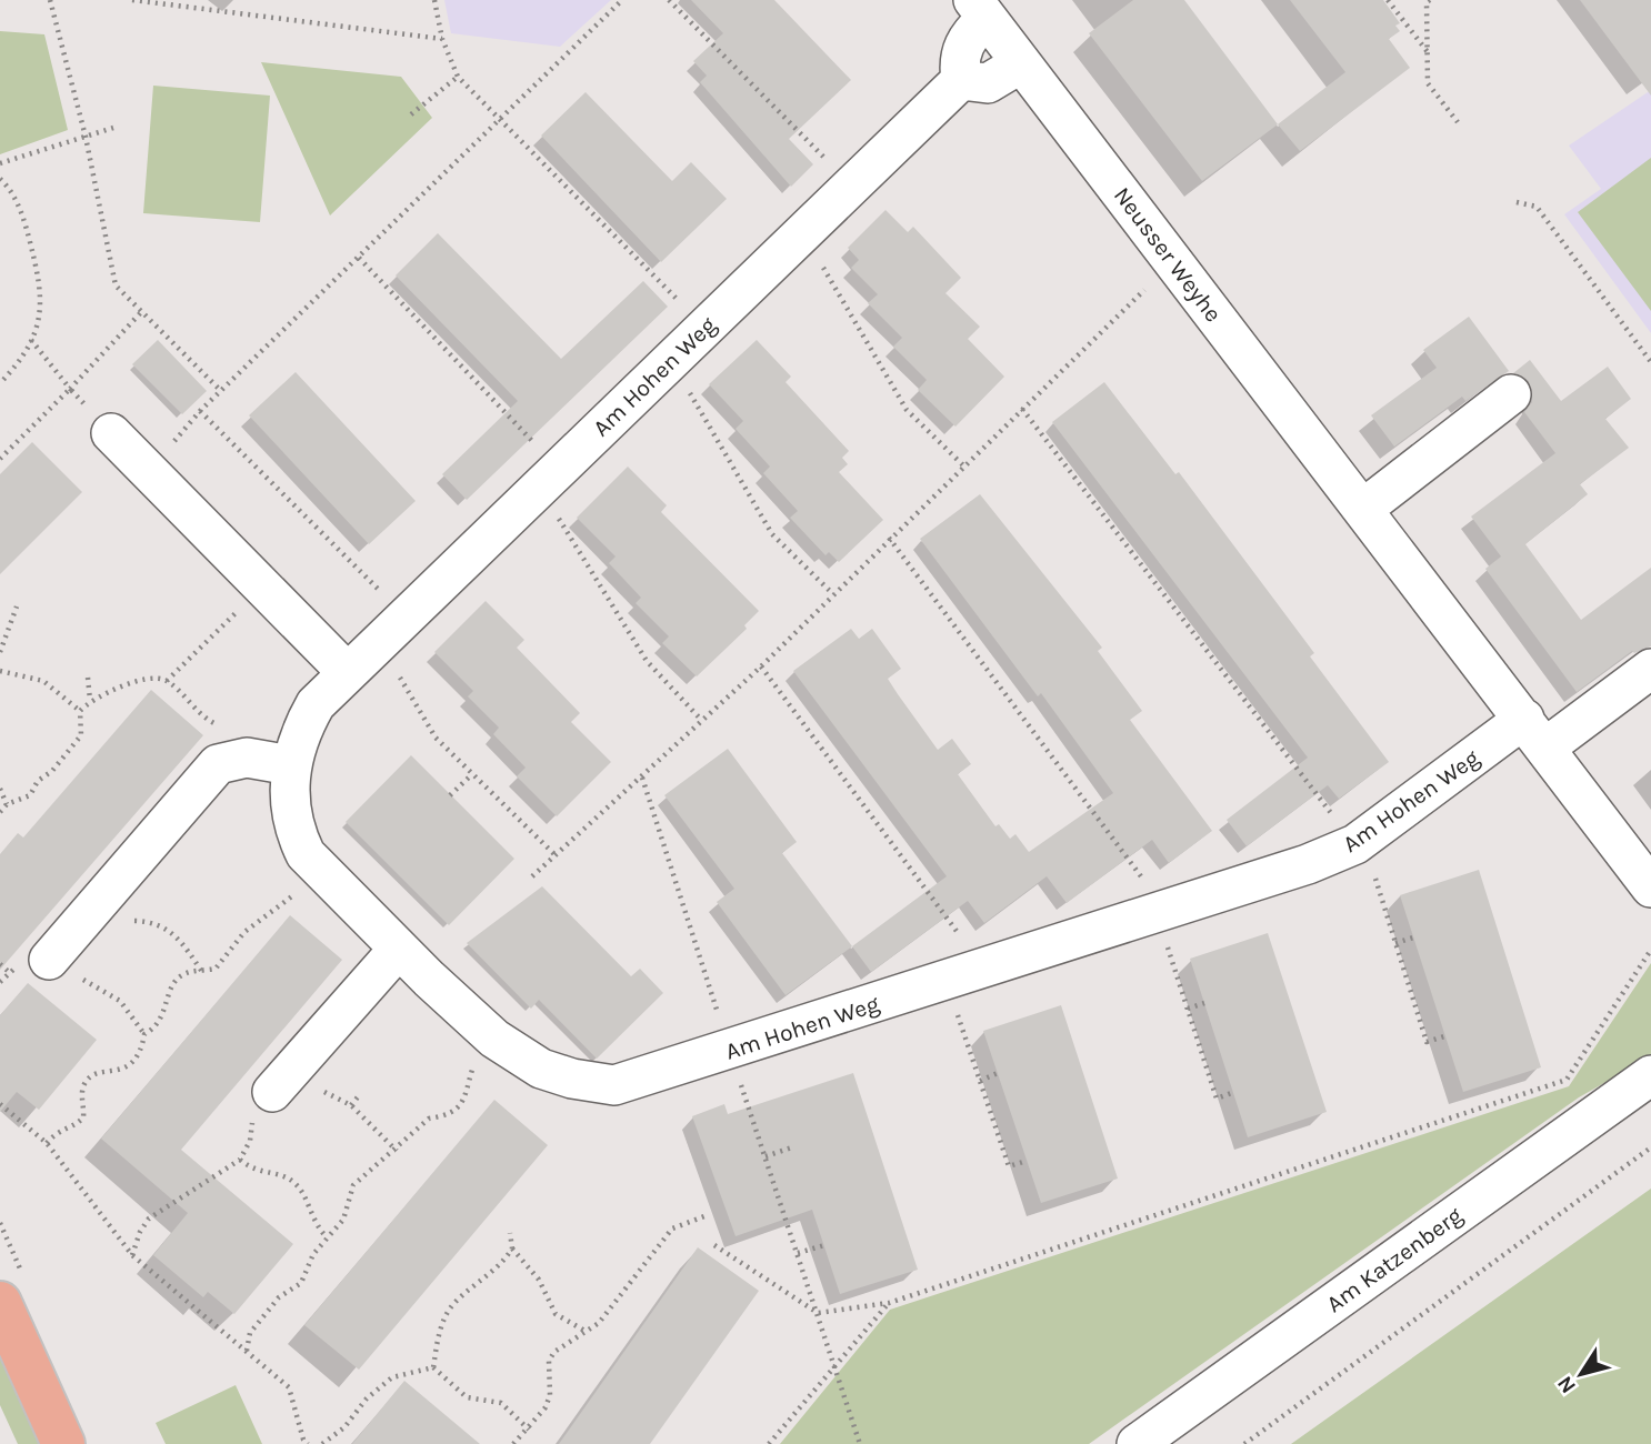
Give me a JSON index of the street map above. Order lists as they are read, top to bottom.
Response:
{
  "streets": {
    "street": ["Neusser Weyhe", "Am Hohen Weg", "Am Katzenberg"]
  },
  "crossings": [
    ["Neusser Weyhe", "Am Hohen Weg"]
  ],
  "north": "bottom left"
}
